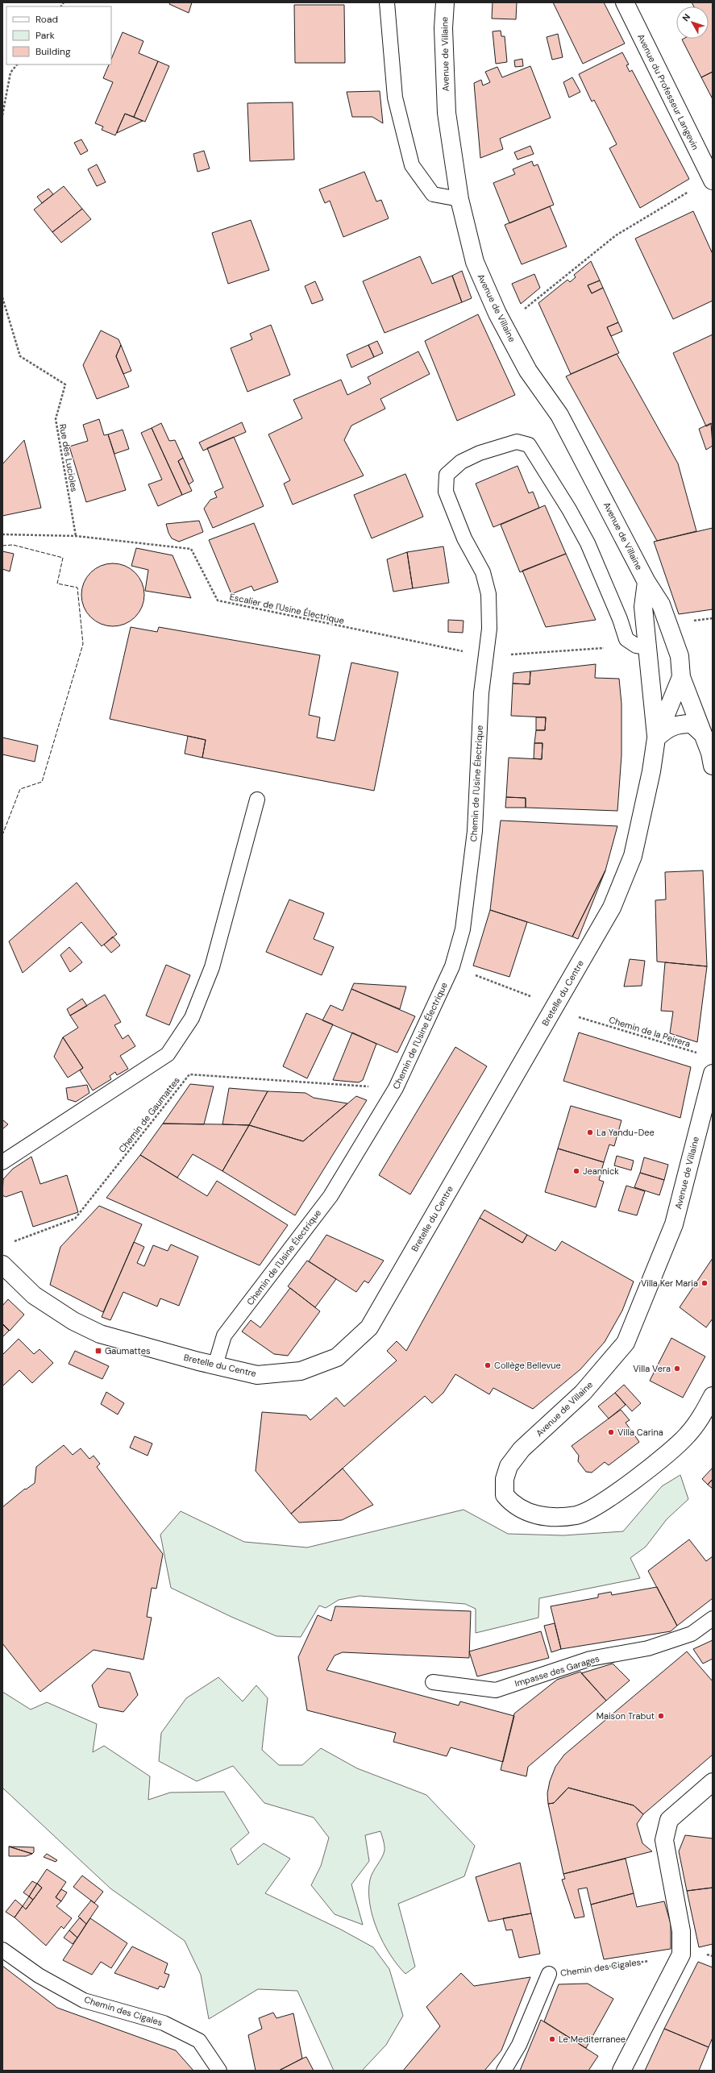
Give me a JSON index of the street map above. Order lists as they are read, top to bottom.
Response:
{
  "streets": {
    "street": ["Avenue de Villaine", "Avenue du Professeur Langevin", "Bretelle du Centre"],
    "lane": ["Chemin de l'Usine Électrique", "Impasse des Garages", "Chemin des Cigales"],
    "path": [
      "Rue des Lucioles",
      "Escalier de l'Usine Électrique",
      "Chemin de la Peirera",
      "Chemin de Gaumattes"
    ]
  },
  "crossings": [
    ["Avenue de Villaine", "Bretelle du Centre"],
    ["Rue des Lucioles", "Escalier de l'Usine Électrique"],
    ["Escalier de l'Usine Électrique", "Chemin de l'Usine Électrique"],
    ["Chemin de l'Usine Électrique", "Bretelle du Centre"],
    ["Chemin de l'Usine Électrique", "Chemin de Gaumattes"]
  ],
  "places": {
    "other": [
      "La Yandu-Dee",
      "Jeannick",
      "Villa Ker Maria",
      "Collège Bellevue",
      "Villa Vera",
      "Villa Carina",
      "Maison Trabut",
      "Le Mediterranee"
    ],
    "transit": ["Gaumattes"]
  },
  "legend": ["Road", "Park", "Building"],
  "north": "top left"
}
